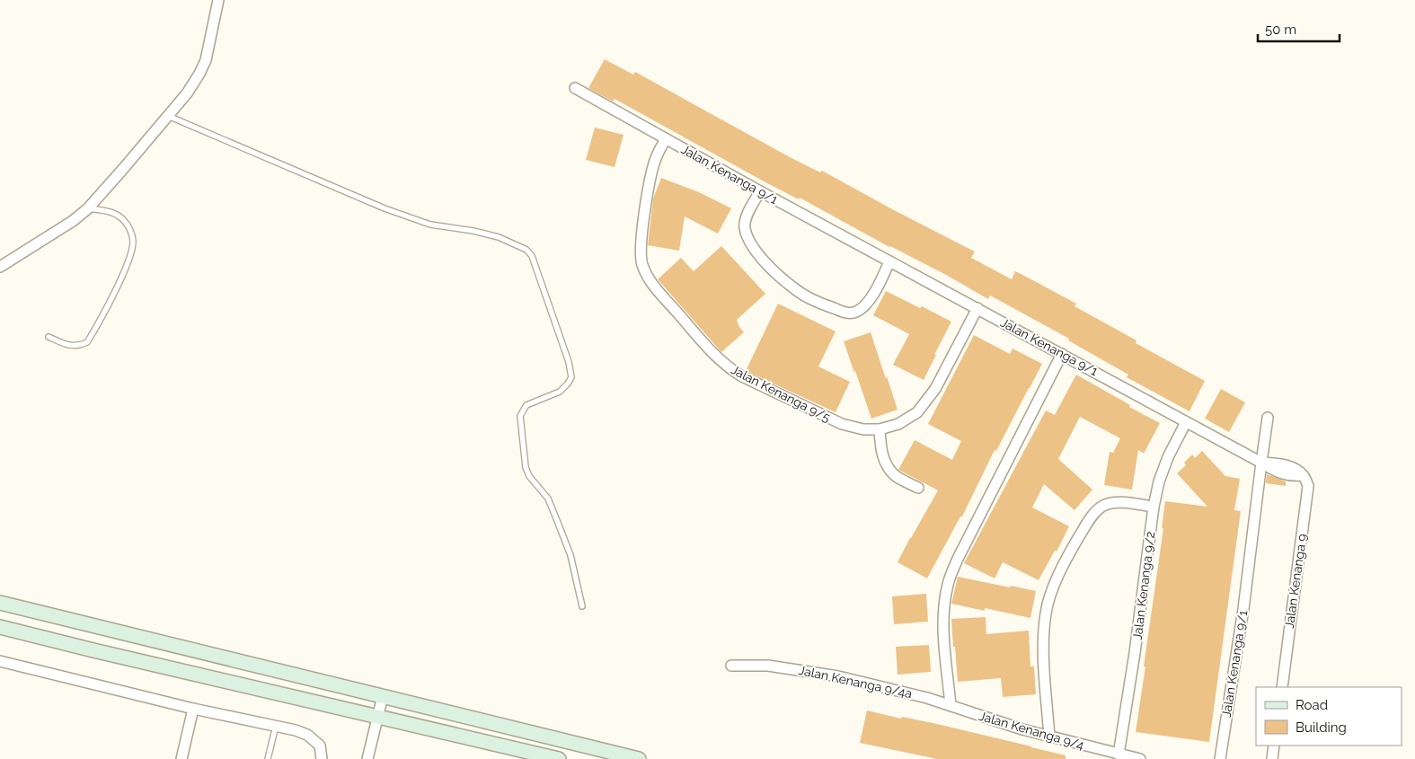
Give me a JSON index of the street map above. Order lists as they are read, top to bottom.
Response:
{
  "streets": {
    "street": [
      "Jalan Kenanga 9/1",
      "Jalan Kenanga 9/5",
      "Jalan Kenanga 9",
      "Jalan Kenanga 9/2",
      "Jalan Kenanga 9/4a",
      "Jalan Kenanga 9/4"
    ]
  },
  "crossings": [
    ["Jalan Kenanga 9/1", "Jalan Kenanga 9/5"],
    ["Jalan Kenanga 9/1", "Jalan Kenanga 9"],
    ["Jalan Kenanga 9/1", "Jalan Kenanga 9/2"],
    ["Jalan Kenanga 9/2", "Jalan Kenanga 9/4"],
    ["Jalan Kenanga 9/4a", "Jalan Kenanga 9/4"]
  ],
  "legend": ["Road", "Building"],
  "scale_bar": "50 m"
}
